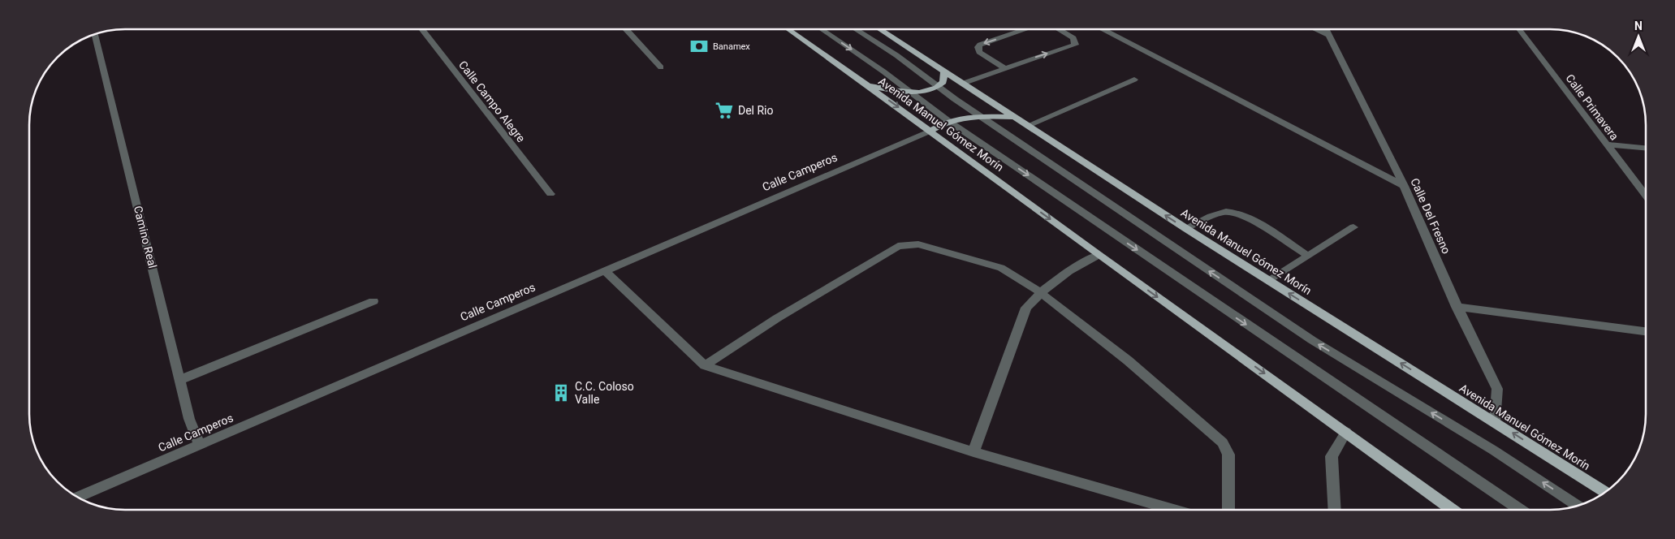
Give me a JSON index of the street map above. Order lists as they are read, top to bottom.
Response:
{
  "streets": {
    "main road": ["Avenida Manuel Gómez Morín"],
    "street": [
      "Calle Campo Alegre",
      "Calle Primavera",
      "Calle Camperos",
      "Calle Del Fresno",
      "Camino Real"
    ]
  },
  "crossings": [
    ["Avenida Manuel Gómez Morín", "Calle Camperos"],
    ["Avenida Manuel Gómez Morín", "Calle Del Fresno"],
    ["Calle Camperos", "Camino Real"]
  ],
  "places": {
    "bank": ["Banamex"],
    "supermarket": ["Del Rio"],
    "building": ["C.C. Coloso Valle"]
  },
  "north": "top"
}
